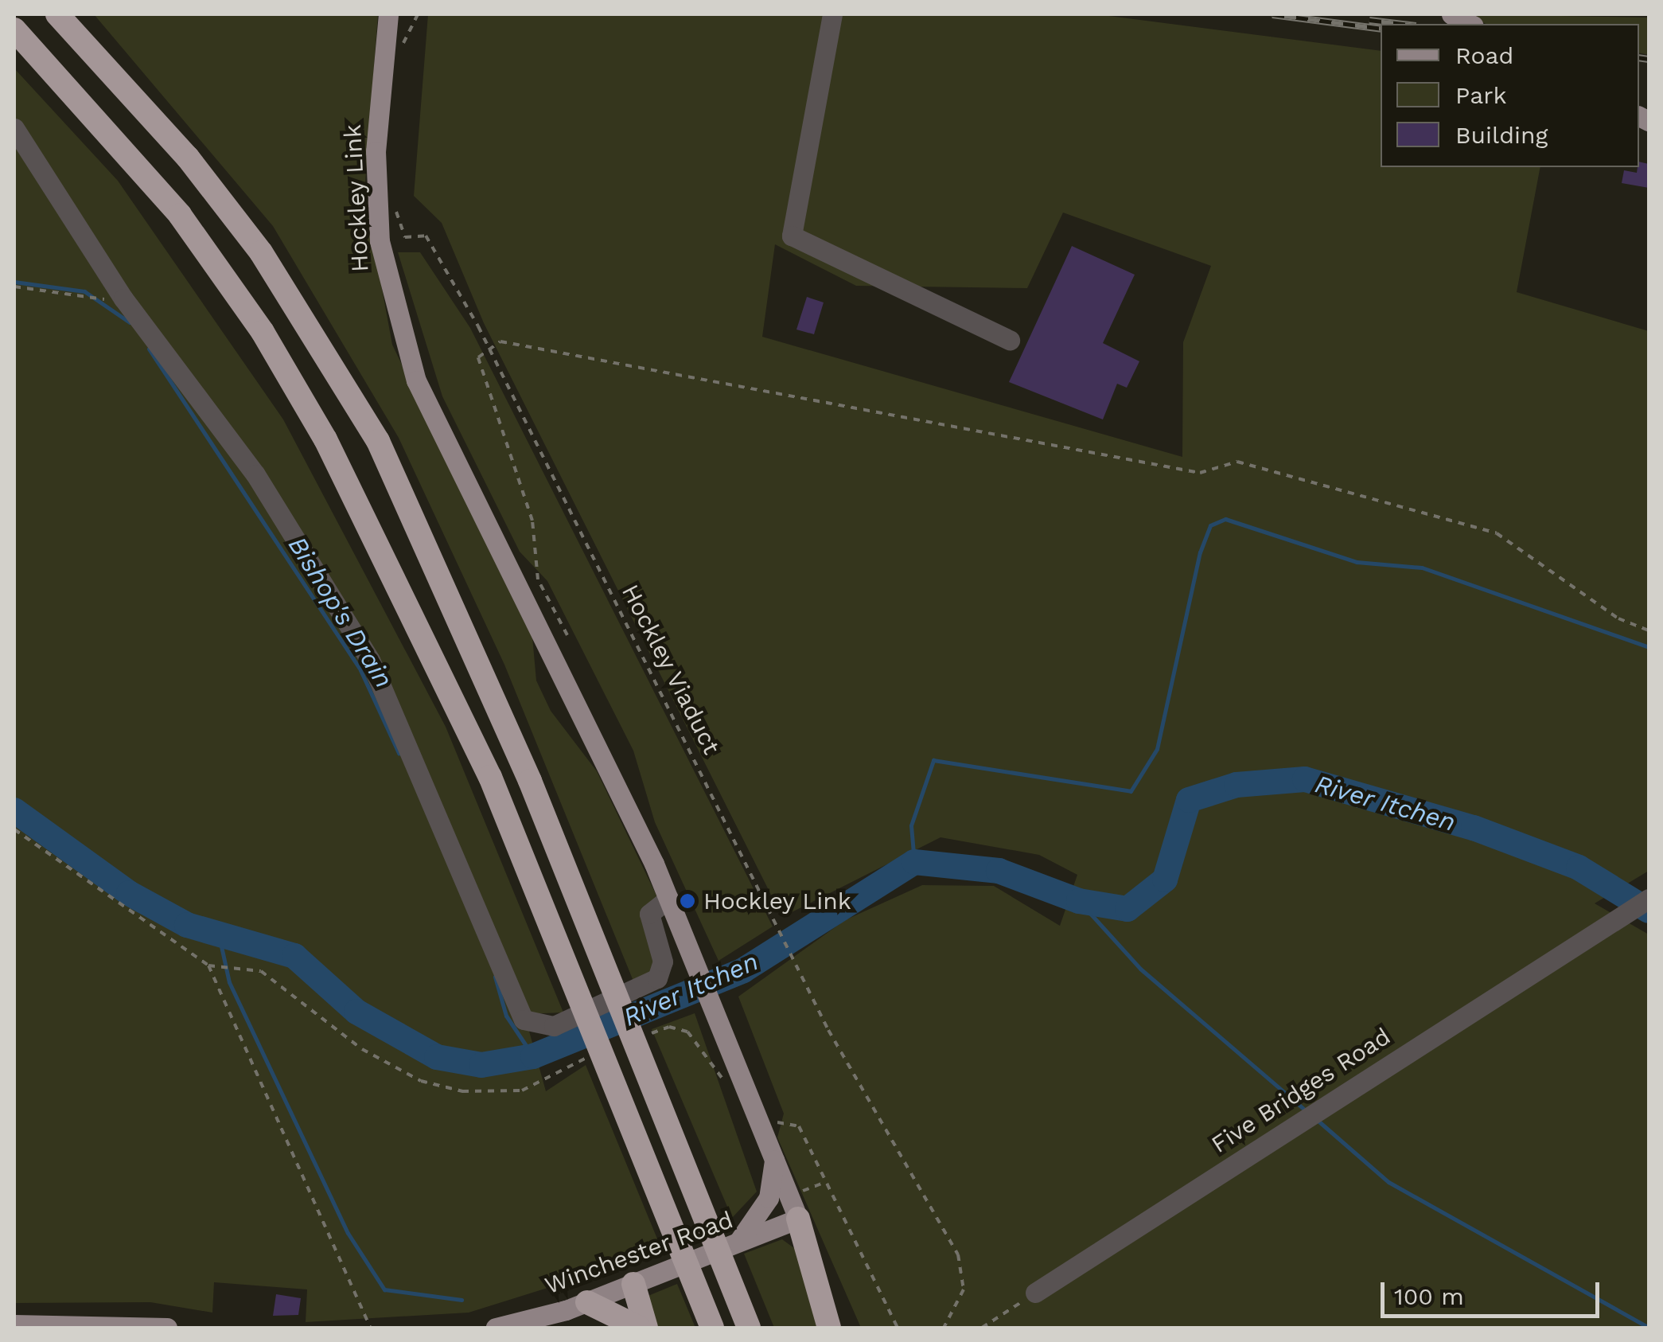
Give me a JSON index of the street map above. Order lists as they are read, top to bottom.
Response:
{
  "streets": {
    "main road": ["Hockley Link", "Winchester Road"],
    "lane": ["Five Bridges Road"],
    "path": ["Hockley Viaduct"]
  },
  "crossings": [
    ["Hockley Link", "Winchester Road"]
  ],
  "water": ["Bishop's Drain", "River Itchen"],
  "places": ["Hockley Link"],
  "legend": ["Road", "Park", "Building"],
  "scale_bar": "100 m"
}
